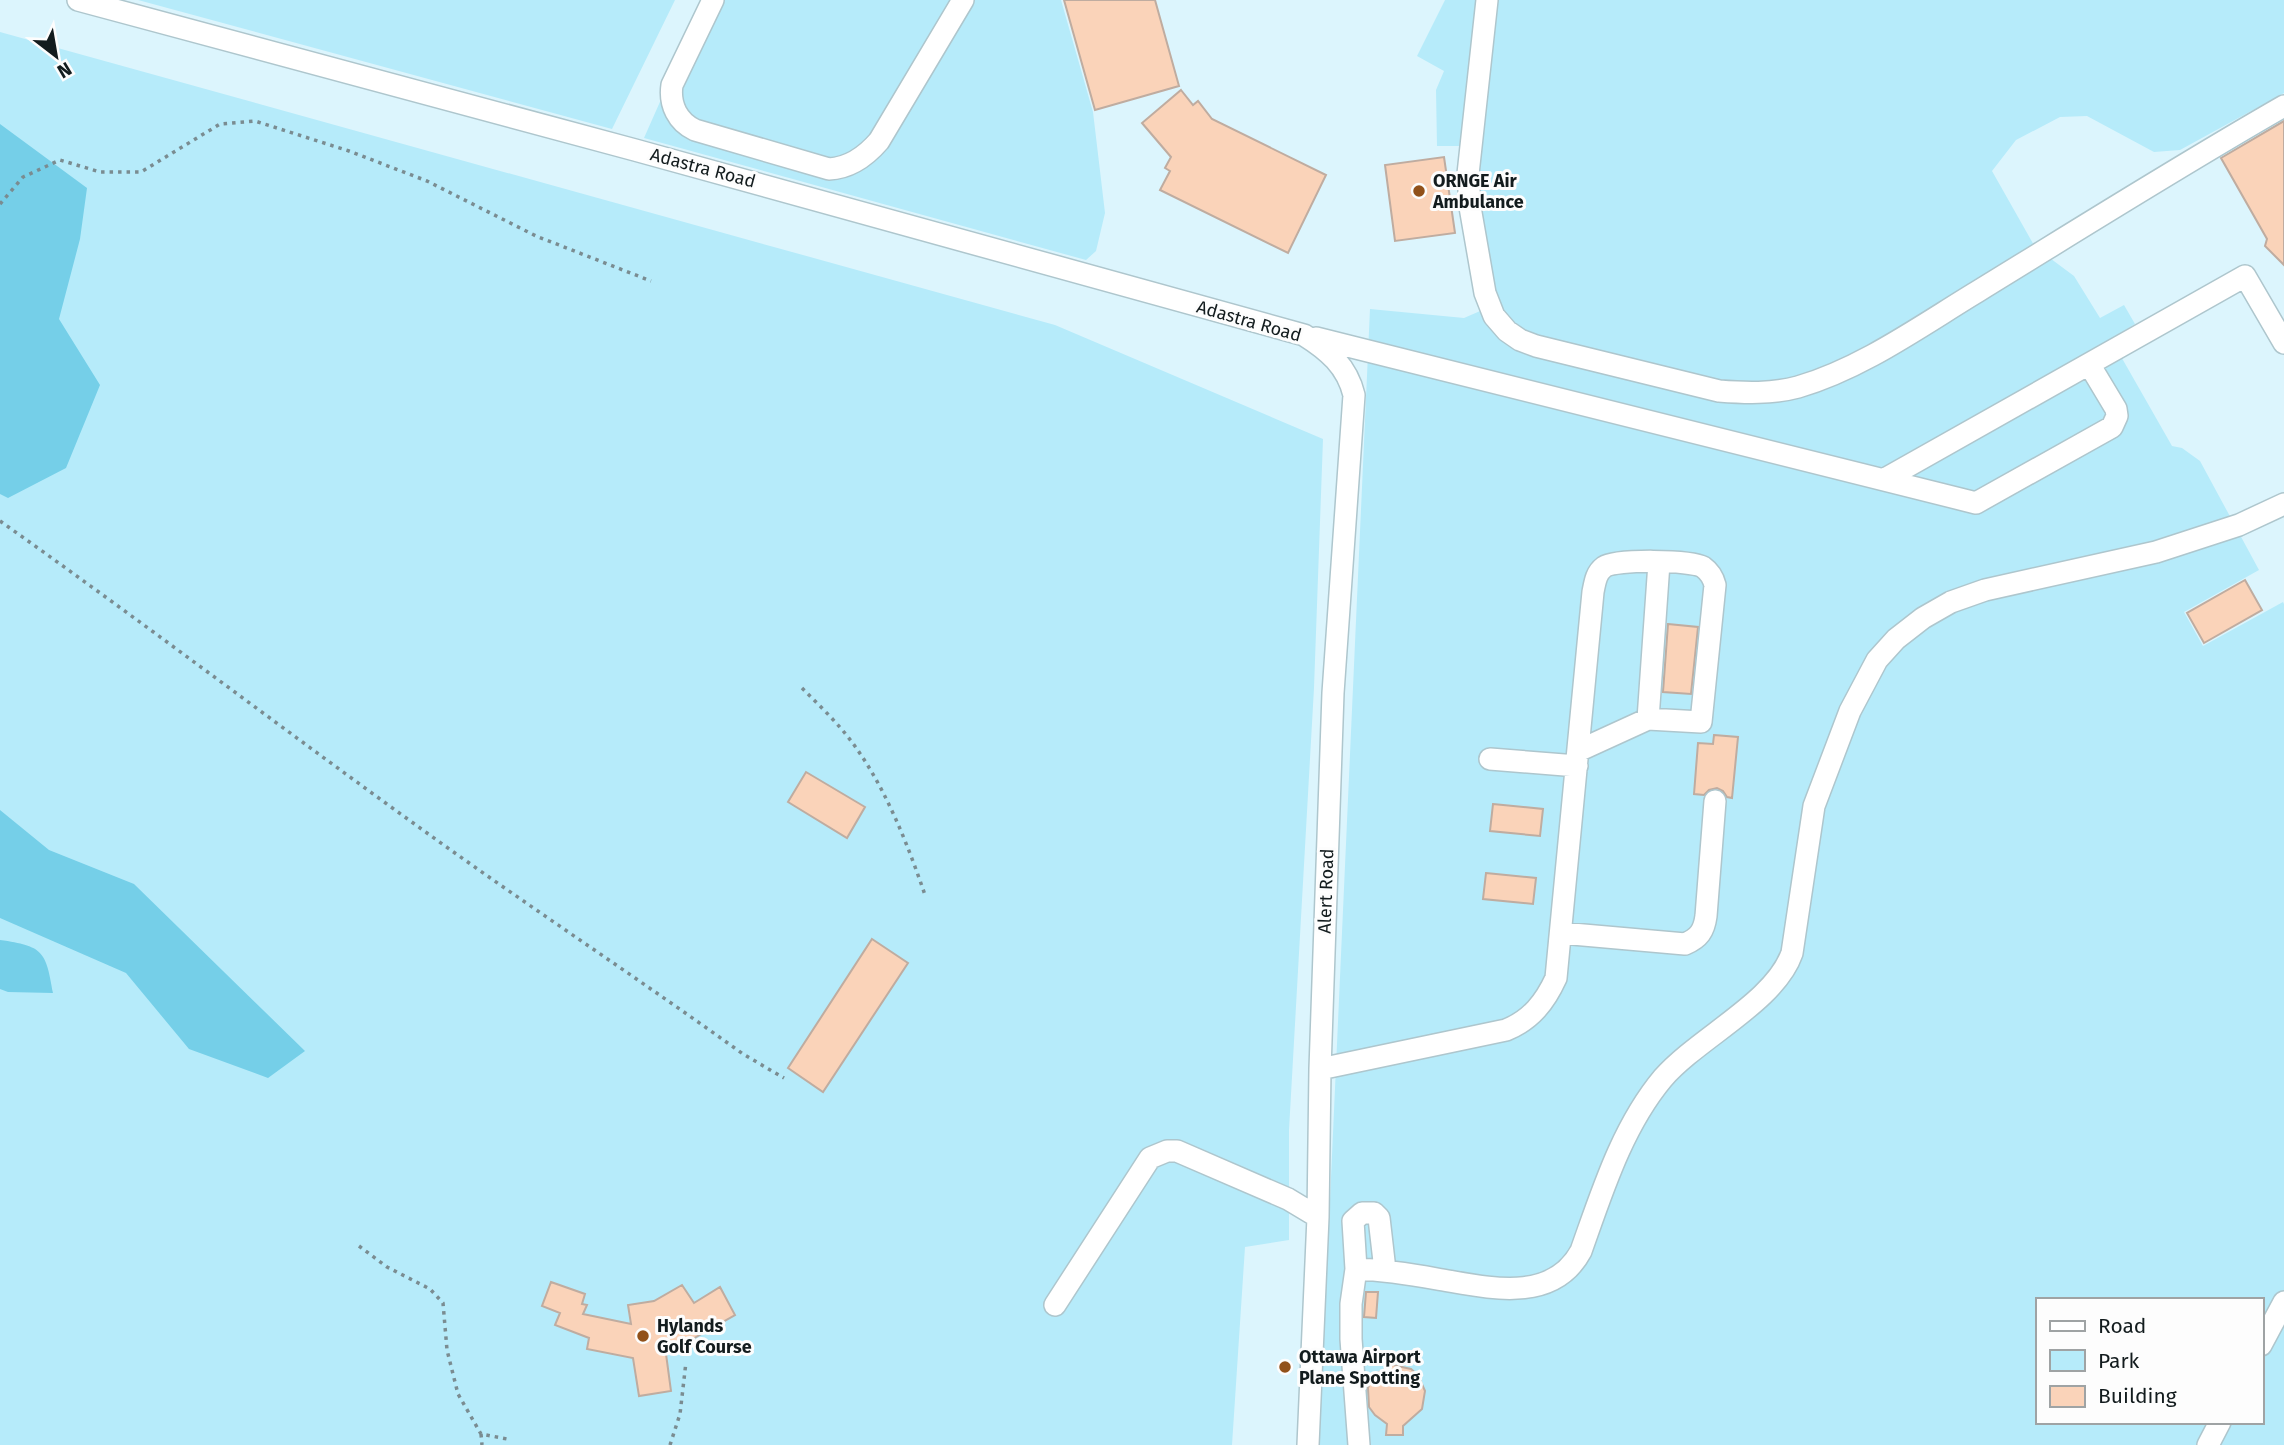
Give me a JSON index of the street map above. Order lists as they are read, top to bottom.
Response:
{
  "streets": {
    "street": ["Adastra Road", "Alert Road"]
  },
  "crossings": [
    ["Adastra Road", "Alert Road"]
  ],
  "places": ["ORNGE Air Ambulance", "Hylands Golf Course", "Ottawa Airport Plane Spotting"],
  "legend": ["Road", "Park", "Building"],
  "north": "bottom right"
}
